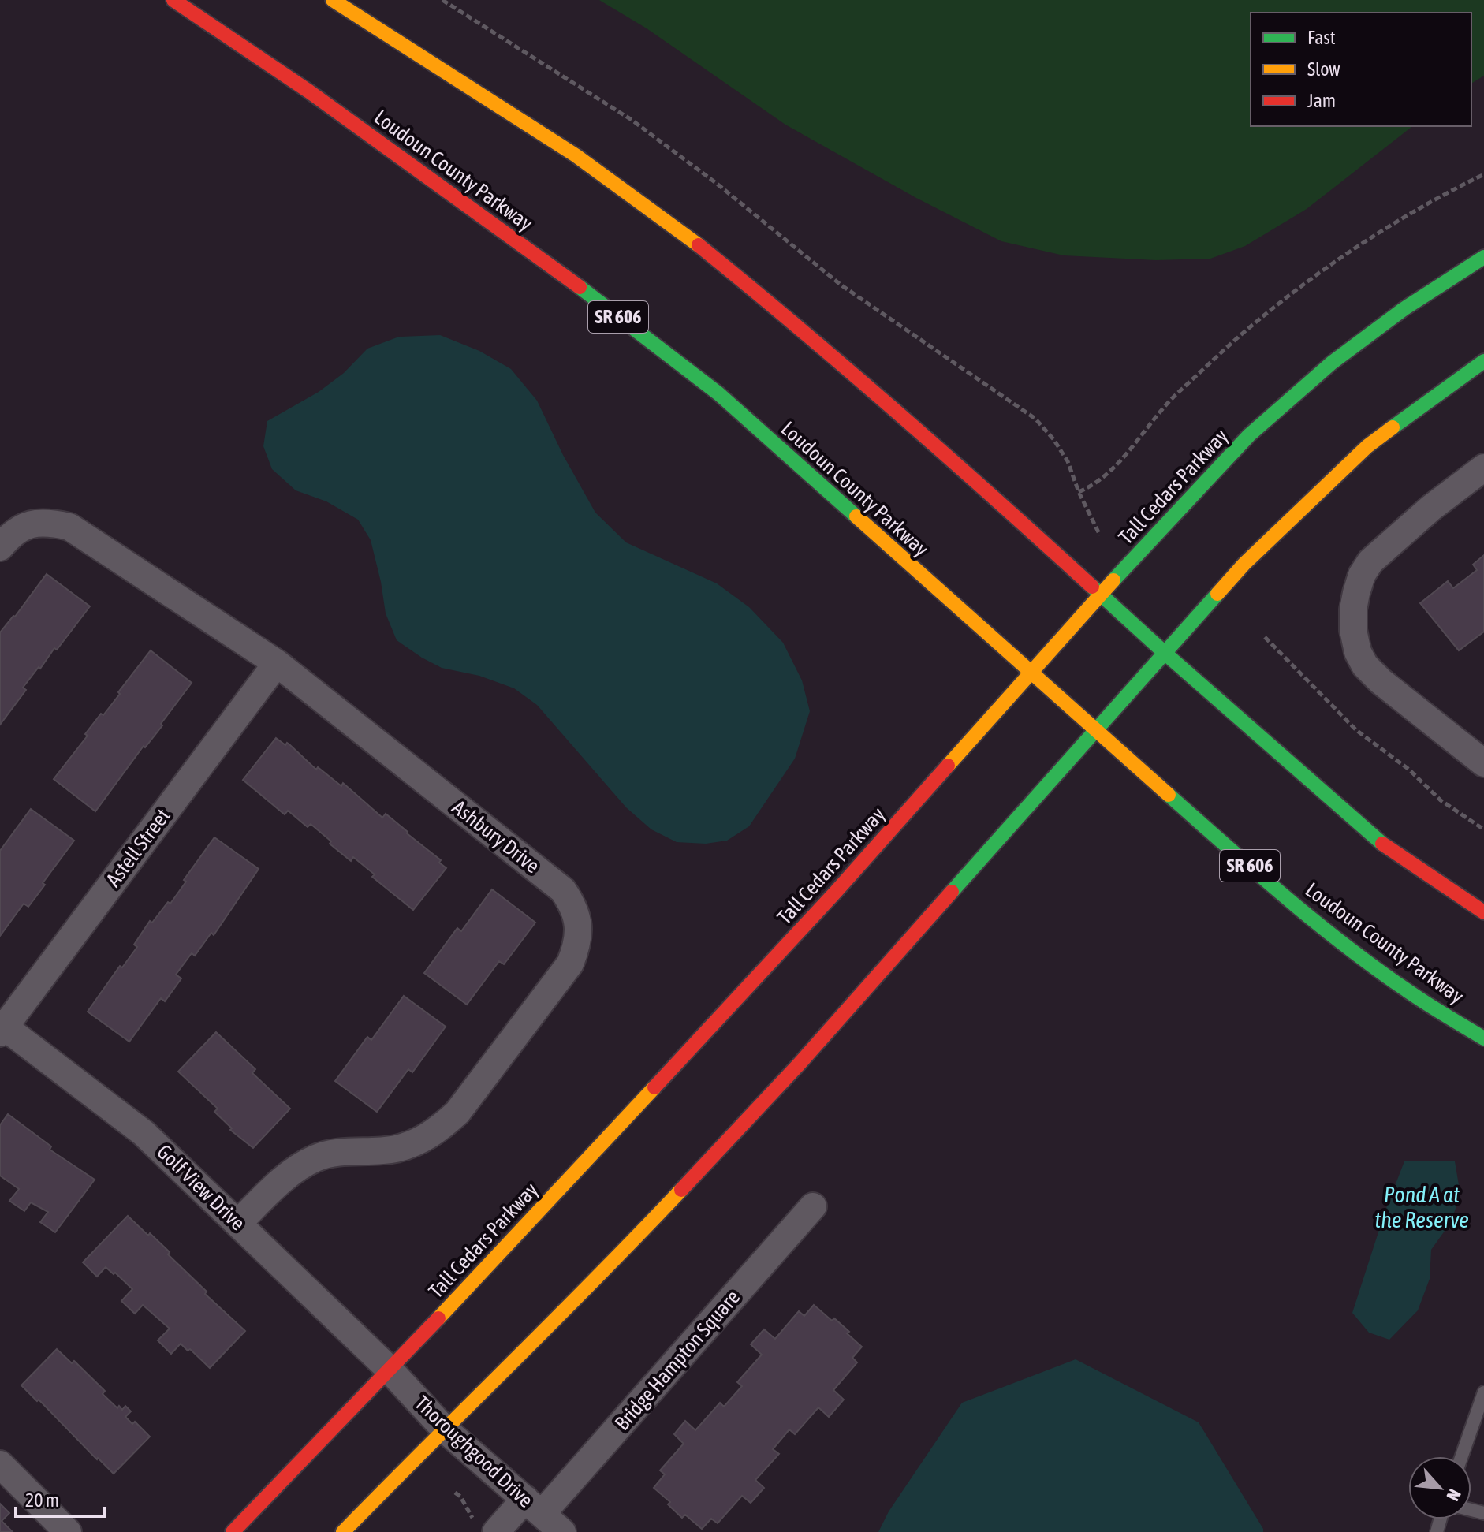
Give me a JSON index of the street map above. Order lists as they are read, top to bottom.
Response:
{
  "streets": {
    "main road": ["Loudoun County Parkway", "SR 606", "Tall Cedars Parkway"],
    "street": [
      "Ashbury Drive",
      "Astell Street",
      "Golf View Drive",
      "Bridge Hampton Square",
      "Thoroughgood Drive"
    ]
  },
  "crossings": [
    ["Loudoun County Parkway", "Tall Cedars Parkway"],
    ["Tall Cedars Parkway", "Golf View Drive"],
    ["Tall Cedars Parkway", "Thoroughgood Drive"],
    ["Ashbury Drive", "Astell Street"],
    ["Ashbury Drive", "Golf View Drive"],
    ["Astell Street", "Golf View Drive"],
    ["Golf View Drive", "Thoroughgood Drive"],
    ["Bridge Hampton Square", "Thoroughgood Drive"]
  ],
  "water": ["Pond A at the Reserve"],
  "legend": ["Fast", "Slow", "Jam"],
  "scale_bar": "20 m",
  "north": "bottom right"
}
